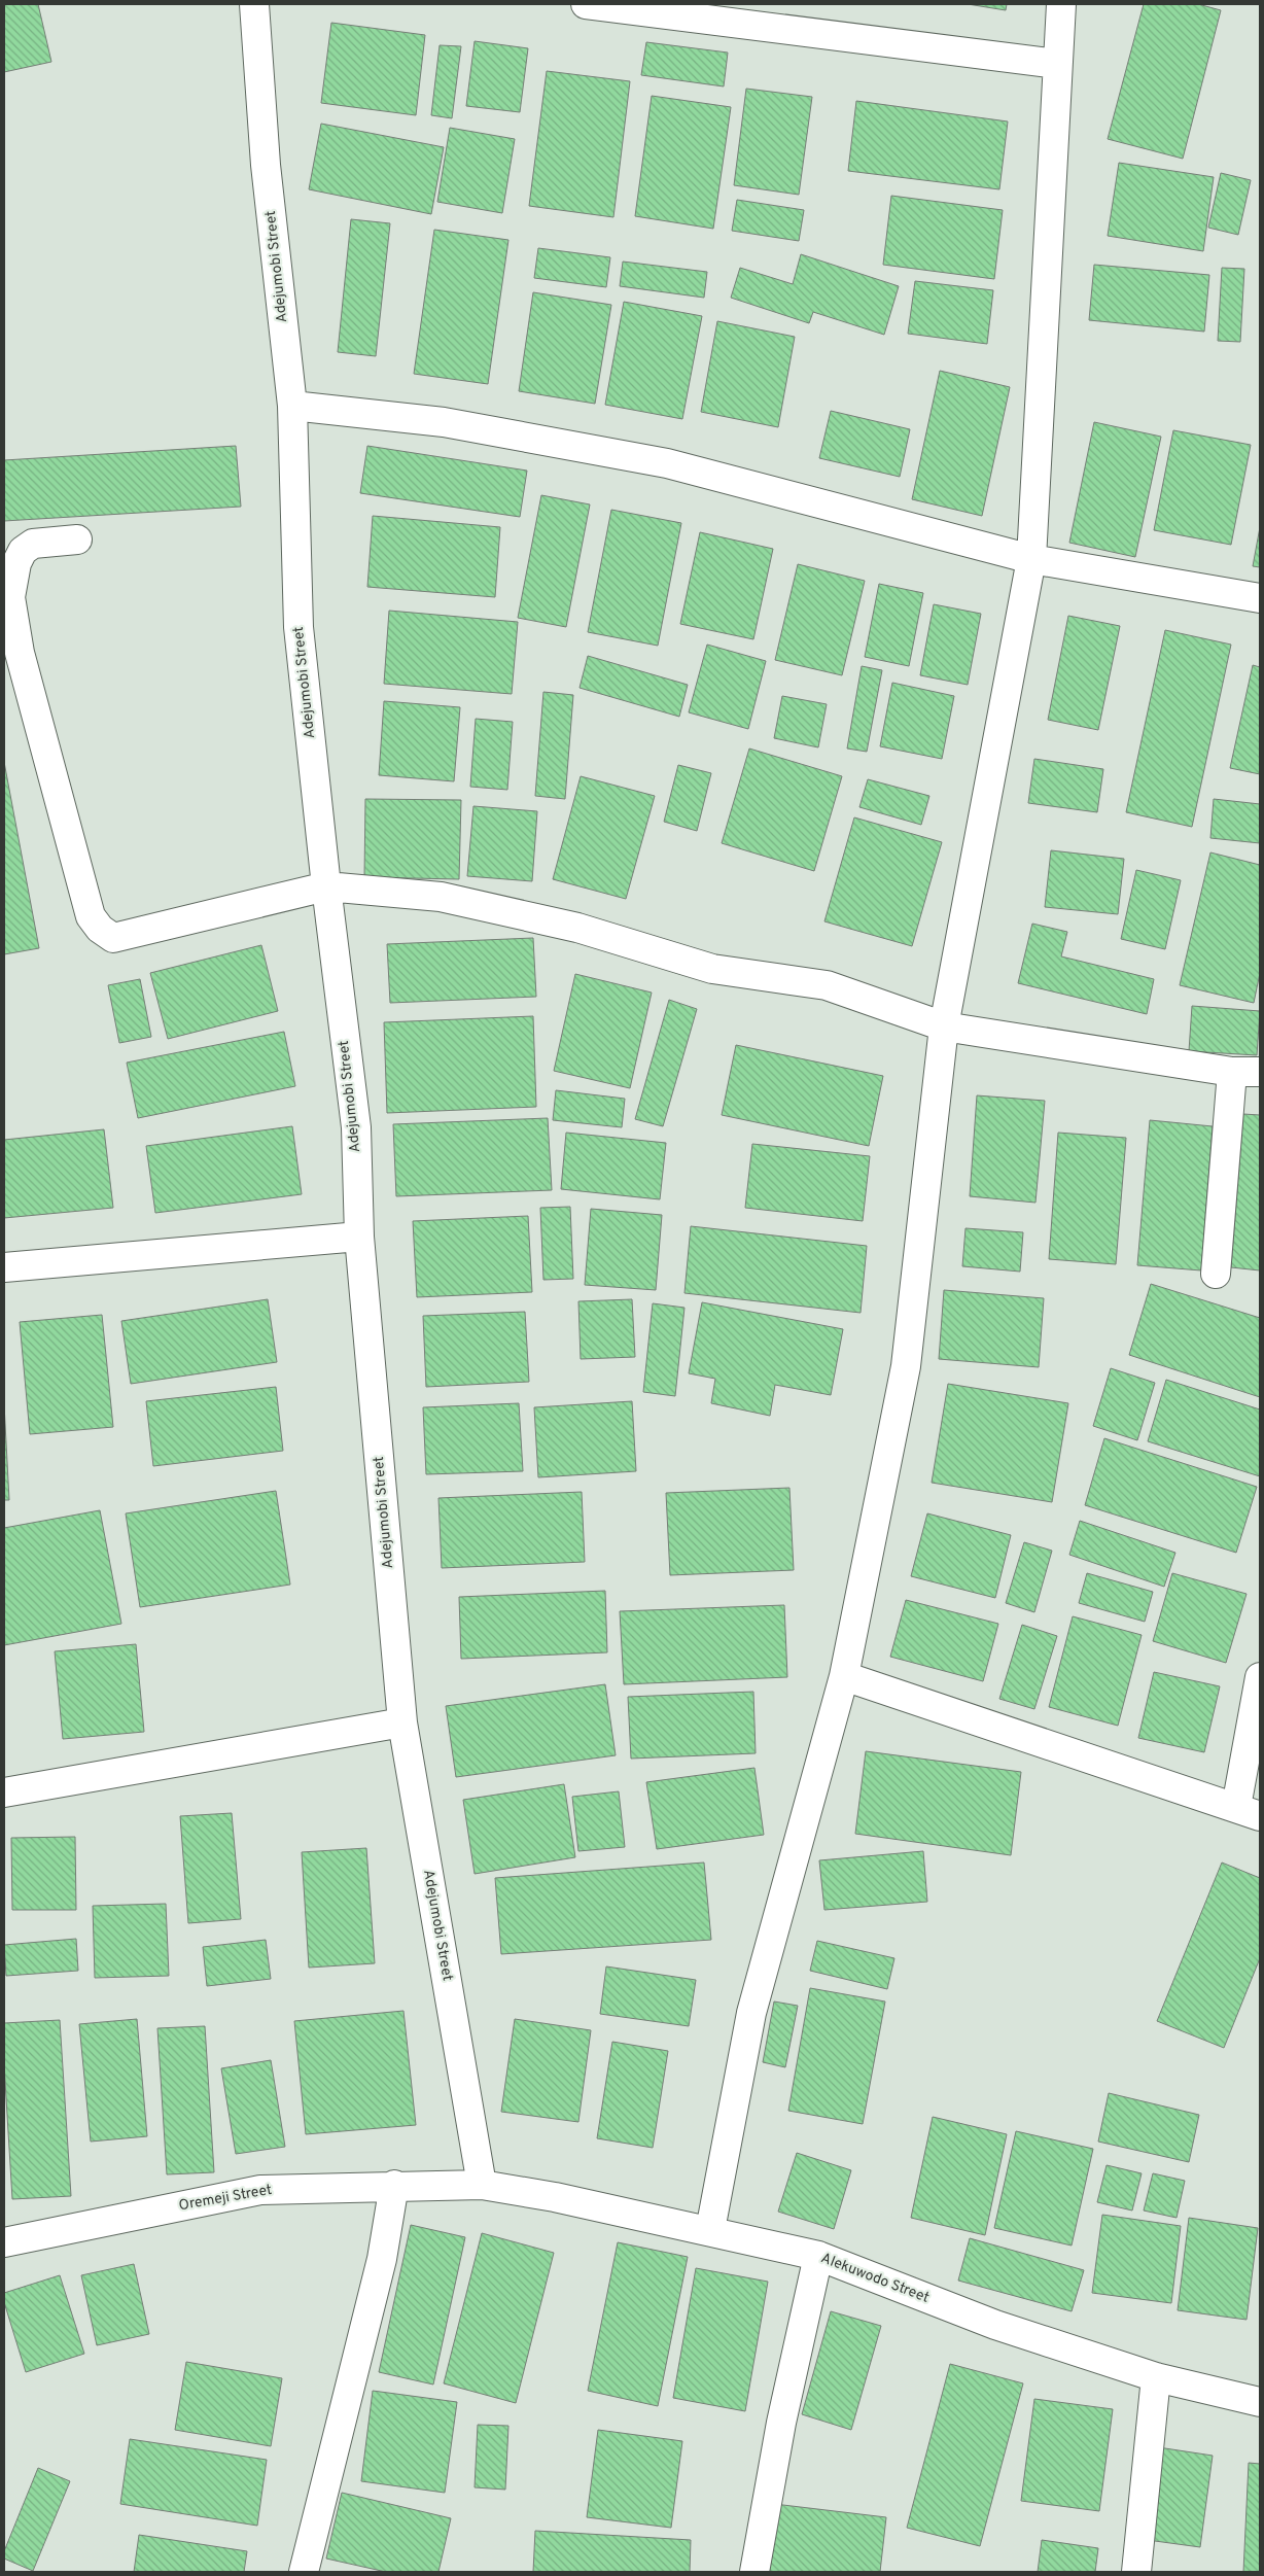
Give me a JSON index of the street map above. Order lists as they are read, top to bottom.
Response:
{
  "streets": {
    "street": ["Adejumobi Street", "Oremeji Street", "Alekuwodo Street"]
  },
  "crossings": [
    ["Adejumobi Street", "Oremeji Street"],
    ["Adejumobi Street", "Alekuwodo Street"],
    ["Oremeji Street", "Alekuwodo Street"]
  ]
}
